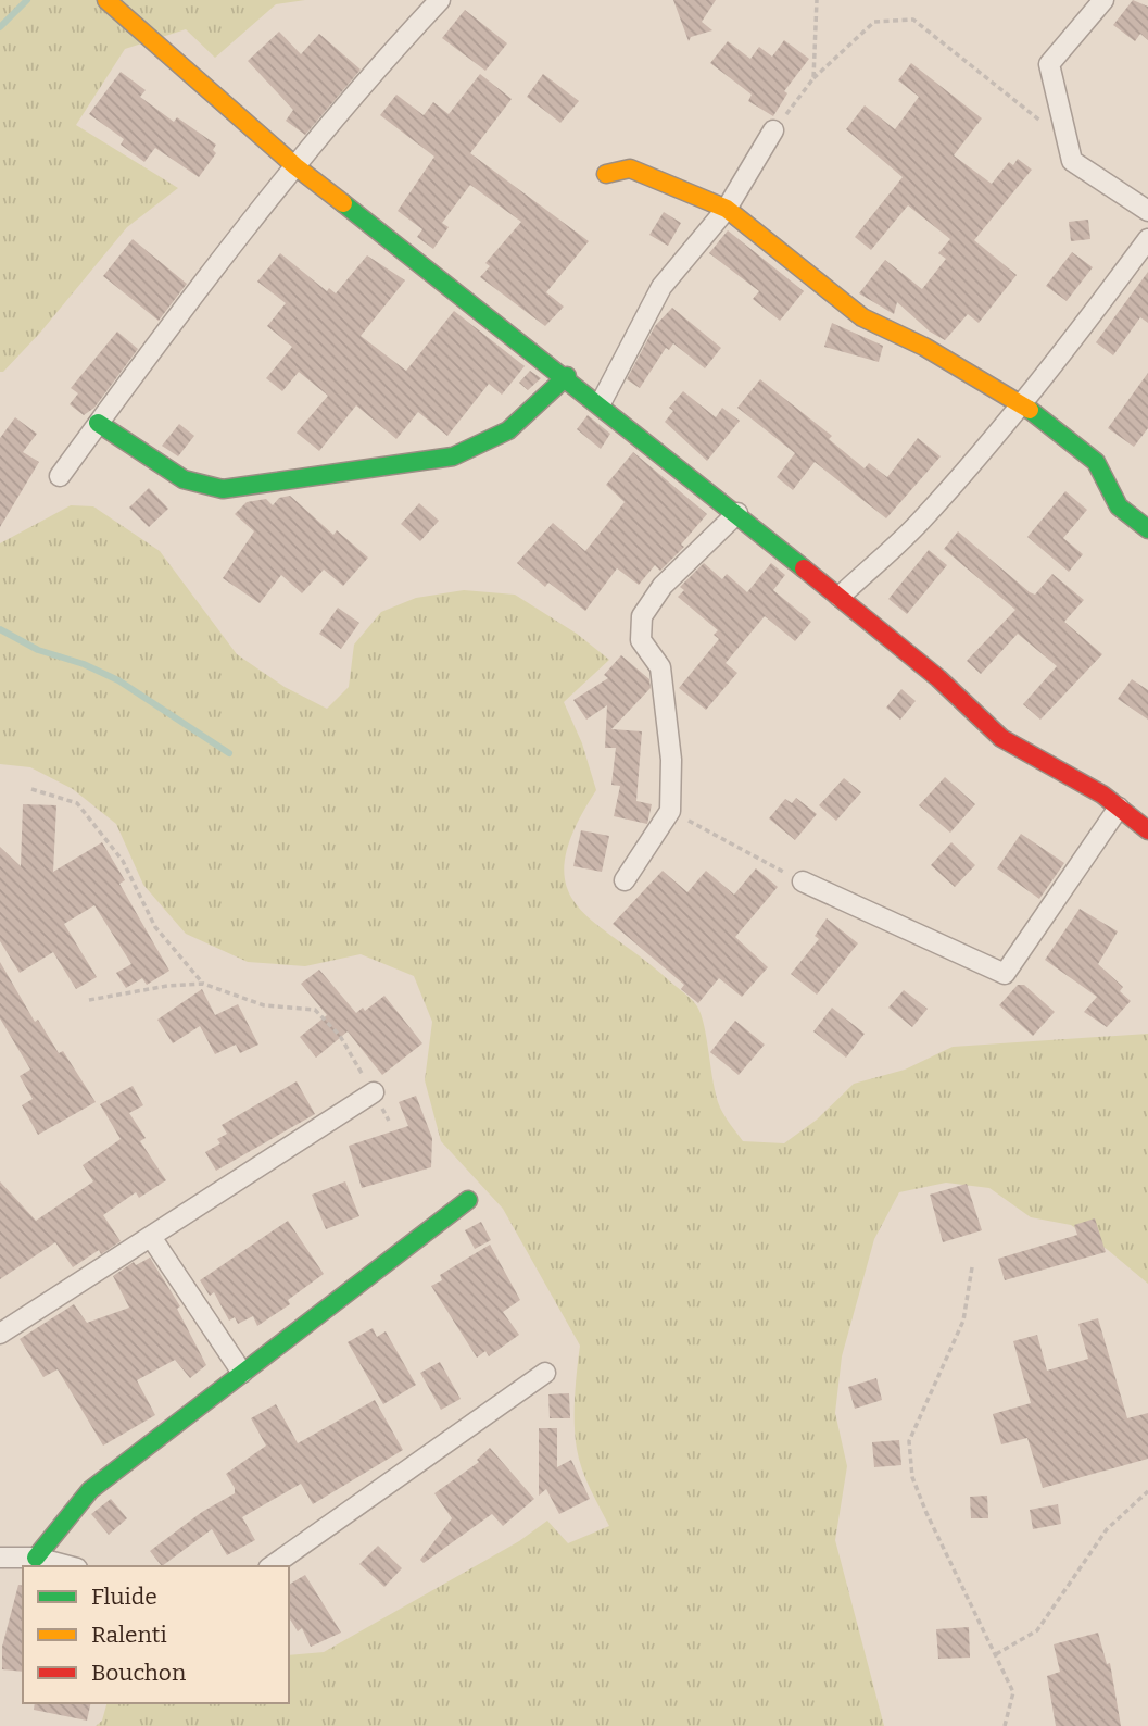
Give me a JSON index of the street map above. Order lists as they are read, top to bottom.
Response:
{
  "legend": ["Fluide", "Ralenti", "Bouchon"]
}
